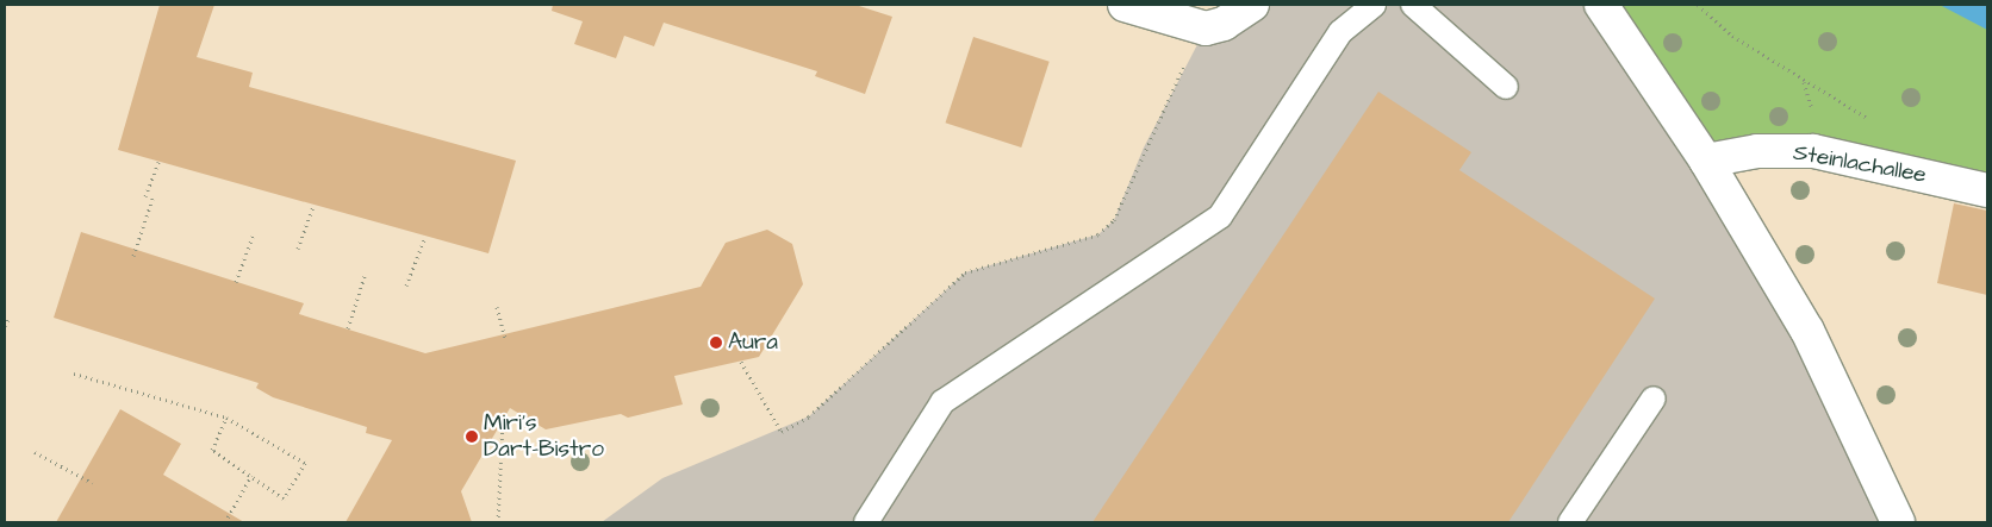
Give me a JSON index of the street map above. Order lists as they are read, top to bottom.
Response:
{
  "streets": {
    "street": ["Steinlachallee"]
  },
  "places": ["Aura", "Miri's Dart-Bistro"]
}
